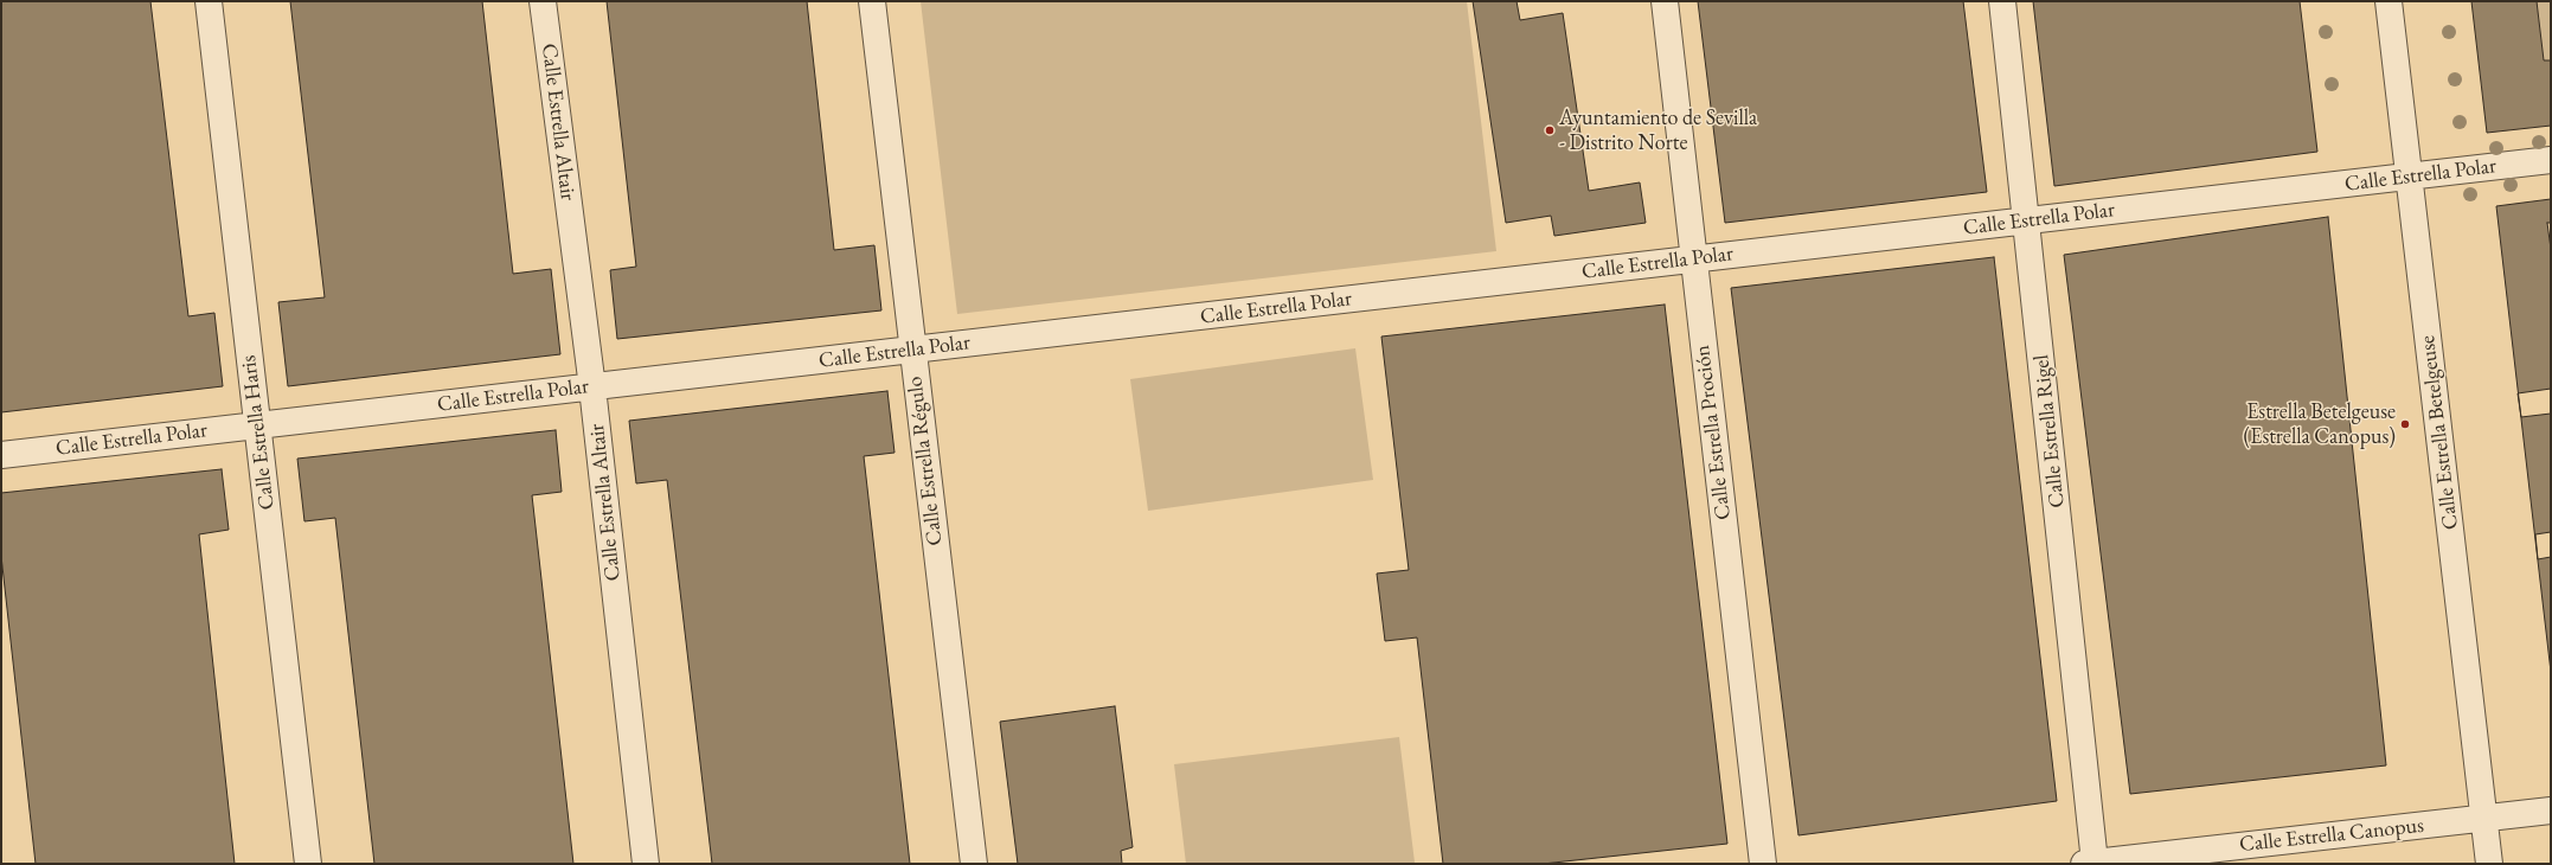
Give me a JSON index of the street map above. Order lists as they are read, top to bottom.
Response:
{
  "streets": {
    "street": [
      "Calle Estrella Altair",
      "Calle Estrella Polar",
      "Calle Estrella Rigel",
      "Calle Estrella Haris",
      "Calle Estrella Proción",
      "Calle Estrella Betelgeuse",
      "Calle Estrella Régulo",
      "Calle Estrella Canopus"
    ]
  },
  "crossings": [
    ["Calle Estrella Altair", "Calle Estrella Polar"],
    ["Calle Estrella Polar", "Calle Estrella Rigel"],
    ["Calle Estrella Polar", "Calle Estrella Haris"],
    ["Calle Estrella Polar", "Calle Estrella Proción"],
    ["Calle Estrella Polar", "Calle Estrella Betelgeuse"],
    ["Calle Estrella Polar", "Calle Estrella Régulo"],
    ["Calle Estrella Rigel", "Calle Estrella Canopus"],
    ["Calle Estrella Betelgeuse", "Calle Estrella Canopus"]
  ],
  "places": ["Ayuntamiento de Sevilla - Distrito Norte", "Estrella Betelgeuse (Estrella Canopus)"]
}
